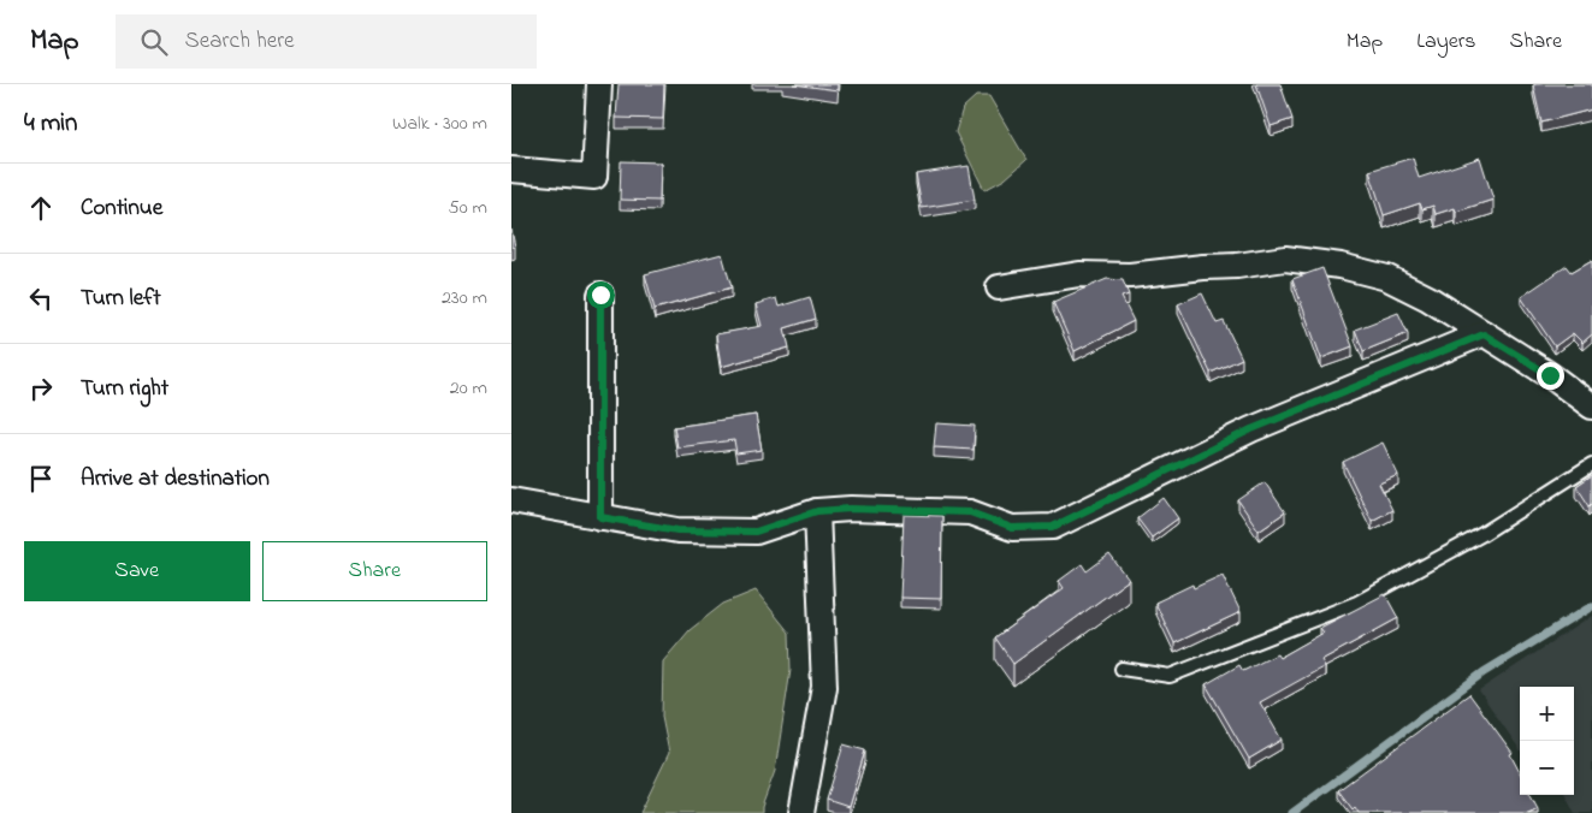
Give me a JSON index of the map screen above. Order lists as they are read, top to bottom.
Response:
{
  "page": {
    "header": "Map",
    "search": "Search here",
    "nav": ["Map", "Layers", "Share"],
    "heading": ["4 min", "Walk · 300 m"],
    "list": [
      ["Continue", "50 m"],
      ["Turn left", "230 m"],
      ["Turn right", "20 m"],
      "Arrive at destination"
    ],
    "buttons": ["Save", "Share"],
    "map_buttons": ["+", "−"]
  }
}
